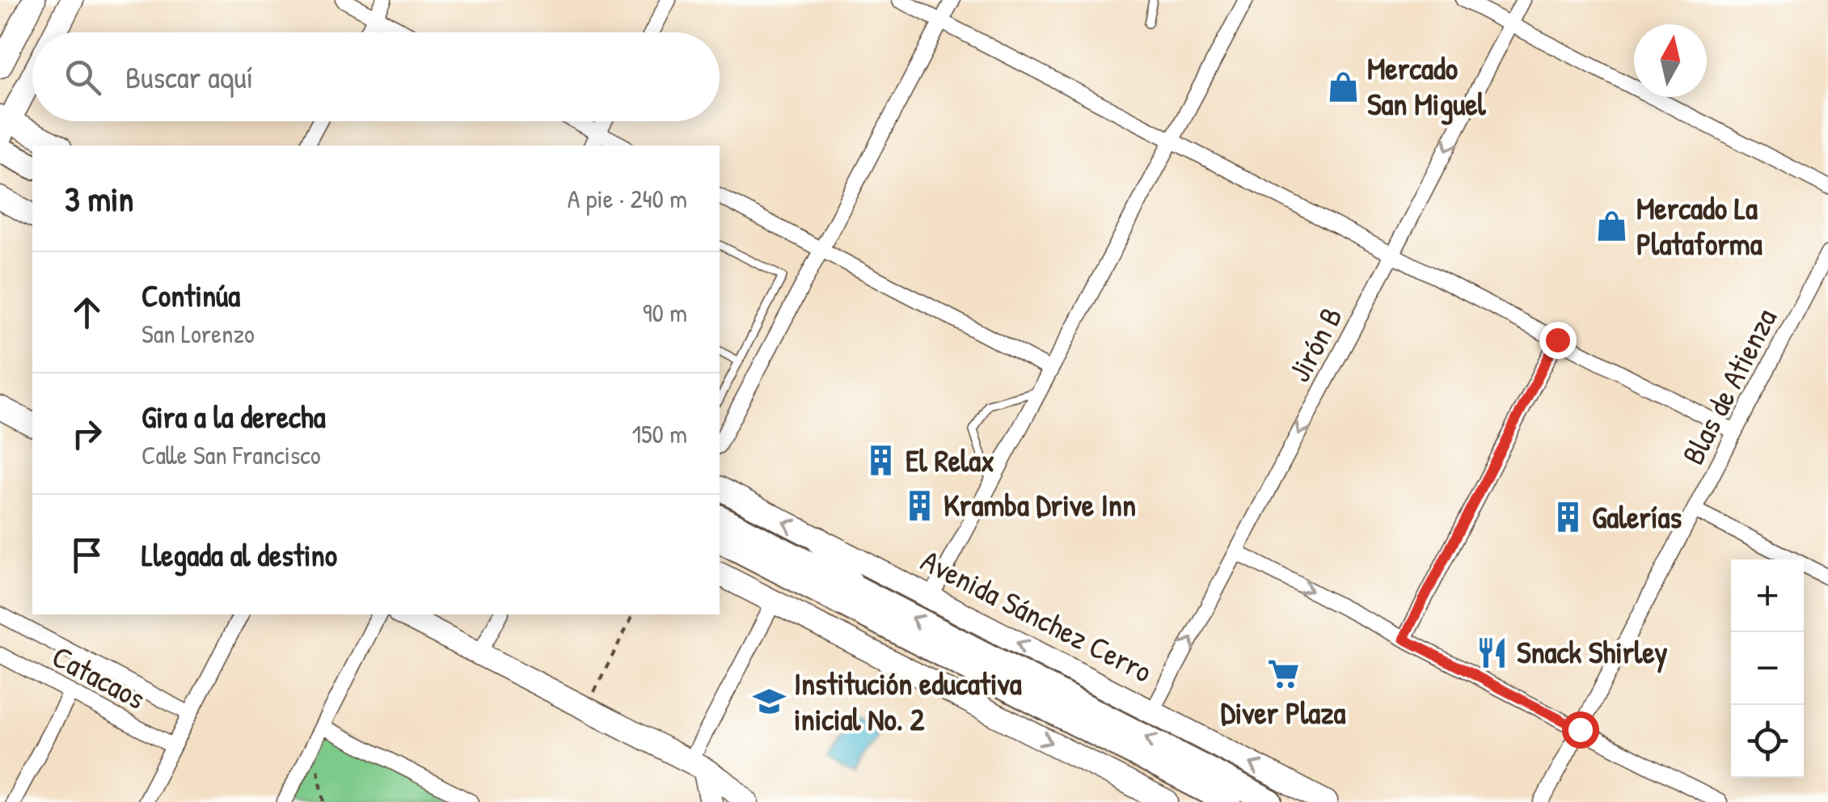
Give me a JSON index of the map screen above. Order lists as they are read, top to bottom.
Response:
{
  "streets": {
    "main road": ["Avenida Sánchez Cerro"],
    "street": ["Jirón B", "Blas de Atienza", "Catacaos"]
  },
  "crossings": [
    ["Jirón B", "Avenida Sánchez Cerro"]
  ],
  "places": {
    "shop": ["Mercado San Miguel", "Mercado La Plataforma"],
    "building": ["El Relax", "Kramba Drive Inn", "Galerías"],
    "restaurant": ["Snack Shirley"],
    "supermarket": ["Diver Plaza"],
    "school or university": ["Institución educativa inicial No. 2"]
  },
  "north": "top",
  "page": {
    "search": "Buscar aquí",
    "heading": ["3 min", "A pie · 240 m"],
    "list": [
      ["Continúa", "San Lorenzo", "90 m"],
      ["Gira a la derecha", "Calle San Francisco", "150 m"],
      "Llegada al destino"
    ],
    "map_buttons": ["+", "−"]
  }
}
